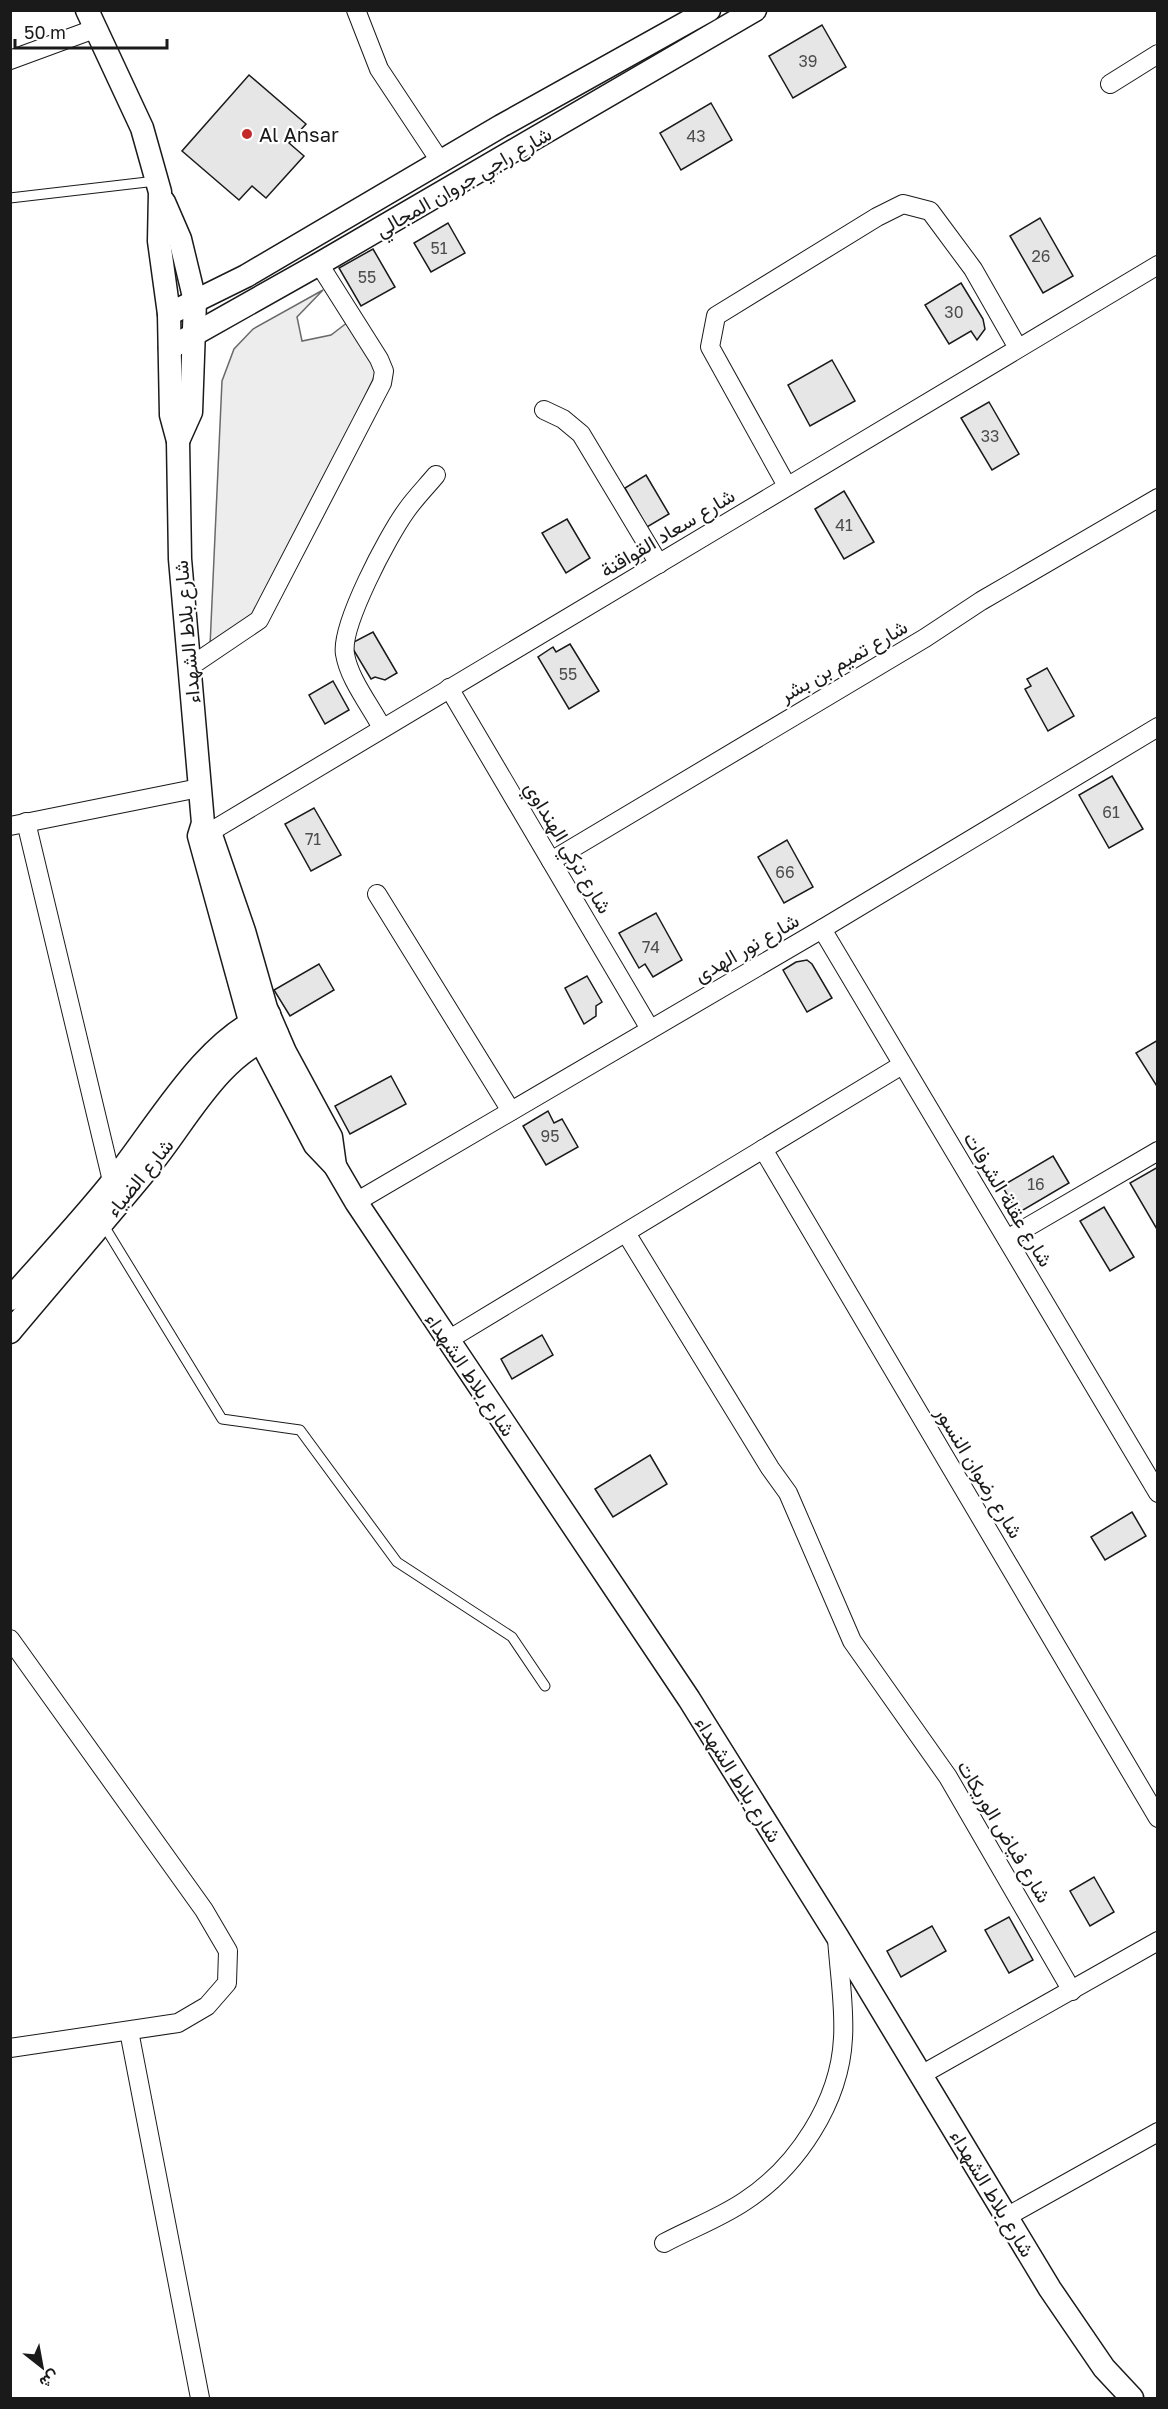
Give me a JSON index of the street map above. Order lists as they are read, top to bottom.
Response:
{
  "streets": {
    "street": [
      "شارع راجي جروان المجالي",
      "شارع سعاد القواقنة",
      "شارع بلاط الشهداء",
      "شارع تميم بن بشر",
      "شارع تركي الهنداوي",
      "شارع نور الهدى",
      "شارع الضياء",
      "شارع عقلة الشرفات",
      "شارع رضوان النسور",
      "شارع فياض الوريكات"
    ]
  },
  "crossings": [
    ["شارع راجي جروان المجالي", "شارع بلاط الشهداء"],
    ["شارع سعاد القواقنة", "شارع بلاط الشهداء"],
    ["شارع سعاد القواقنة", "شارع تركي الهنداوي"],
    ["شارع بلاط الشهداء", "شارع نور الهدى"],
    ["شارع بلاط الشهداء", "شارع الضياء"],
    ["شارع تميم بن بشر", "شارع تركي الهنداوي"],
    ["شارع تركي الهنداوي", "شارع نور الهدى"],
    ["شارع نور الهدى", "شارع عقلة الشرفات"]
  ],
  "places": ["Al Ansar"],
  "house_numbers": [
    "39",
    "43",
    "51",
    "26",
    "55",
    "30",
    "33",
    "41",
    "55",
    "61",
    "71",
    "66",
    "74",
    "95",
    "16"
  ],
  "scale_bar": "50 m",
  "north": "bottom right"
}
